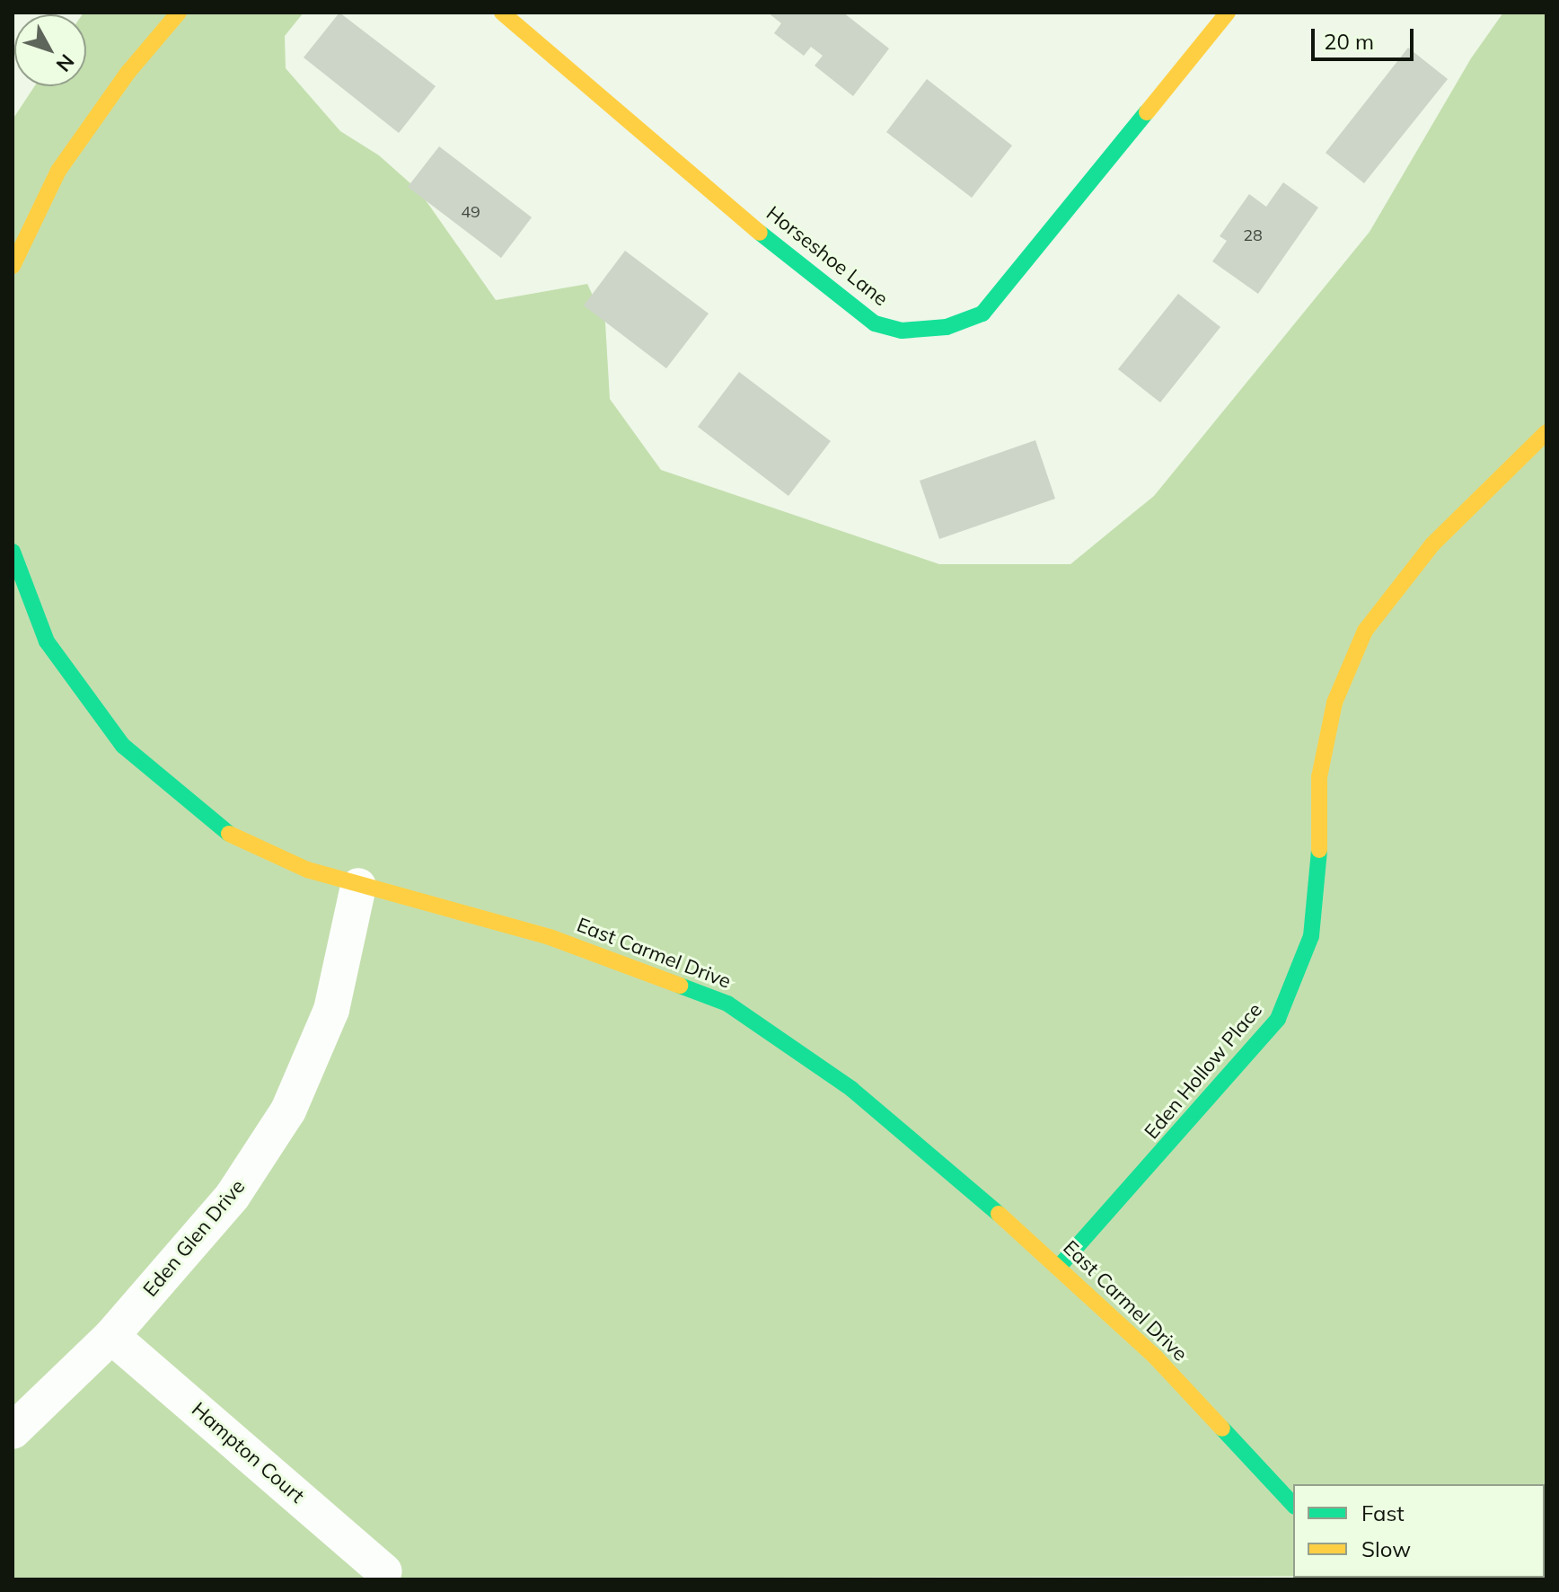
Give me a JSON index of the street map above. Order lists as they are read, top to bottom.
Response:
{
  "streets": {
    "street": [
      "Horseshoe Lane",
      "East Carmel Drive",
      "Eden Hollow Place",
      "Eden Glen Drive",
      "Hampton Court"
    ]
  },
  "crossings": [
    ["East Carmel Drive", "Eden Hollow Place"],
    ["East Carmel Drive", "Eden Glen Drive"],
    ["Eden Glen Drive", "Hampton Court"]
  ],
  "house_numbers": ["49", "28"],
  "legend": ["Fast", "Slow"],
  "scale_bar": "20 m",
  "north": "bottom right"
}
